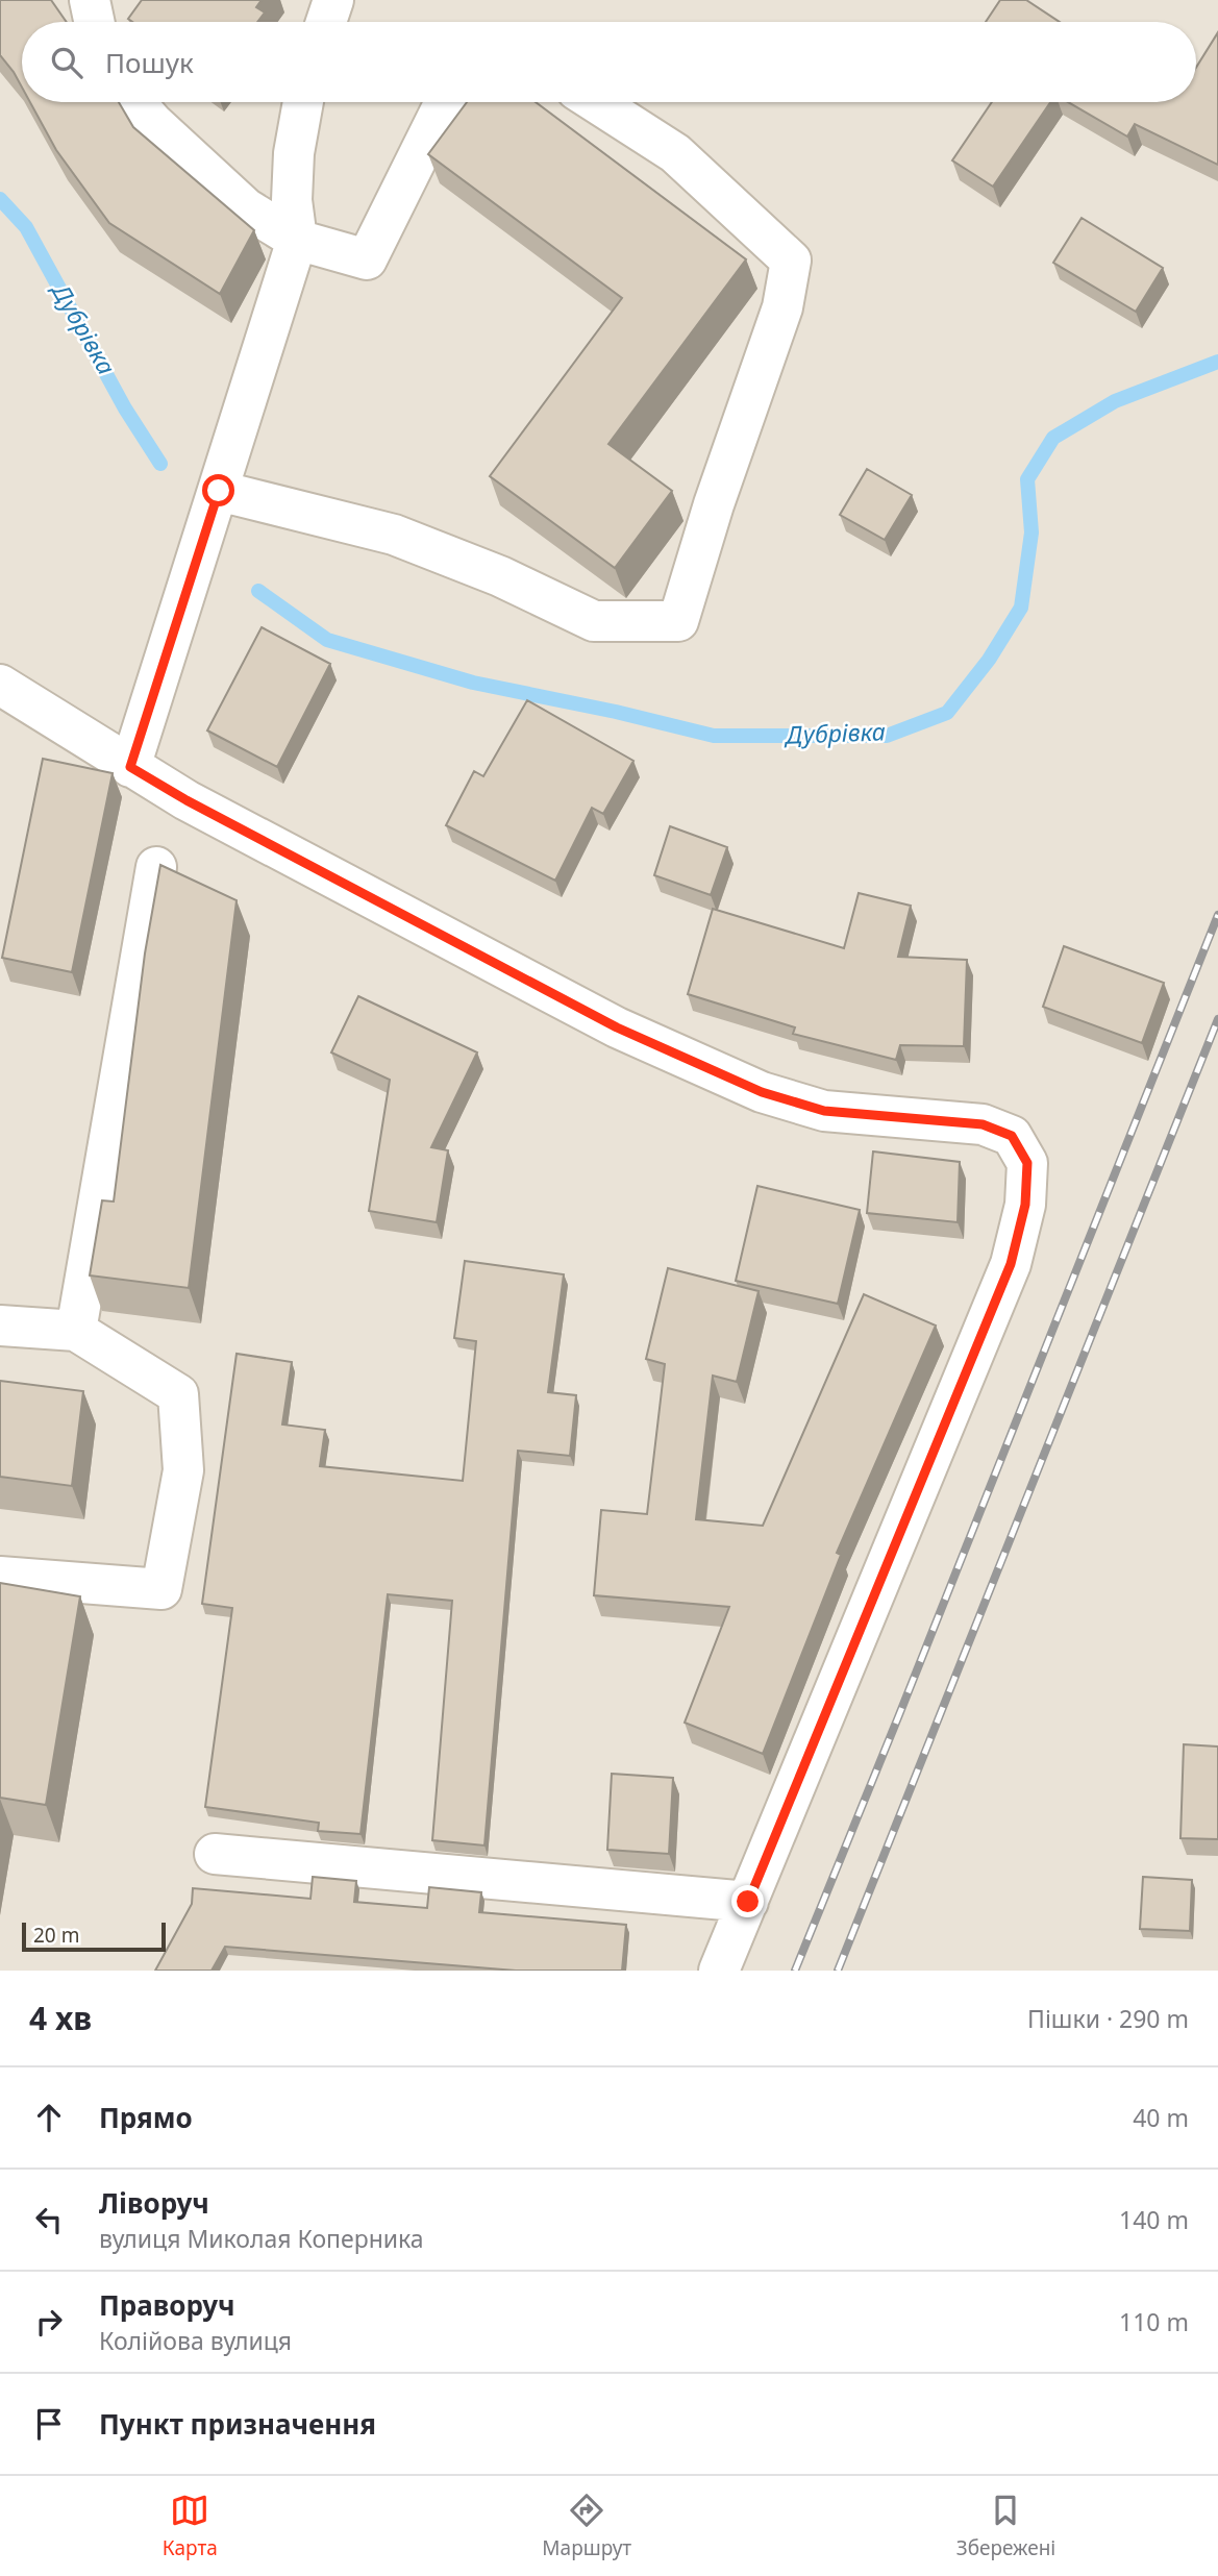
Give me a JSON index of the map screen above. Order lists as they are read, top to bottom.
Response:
{
  "water": ["Дубрівка"],
  "scale_bar": "20 m",
  "page": {
    "search": "Пошук",
    "scale": "20 m",
    "heading": ["4 хв", "Пішки · 290 m"],
    "list": [
      ["Прямо", "40 m"],
      ["Ліворуч", "вулиця Миколая Коперника", "140 m"],
      ["Праворуч", "Колійова вулиця", "110 m"],
      "Пункт призначення"
    ],
    "nav": ["Карта", "Маршрут", "Збережені"]
  }
}
